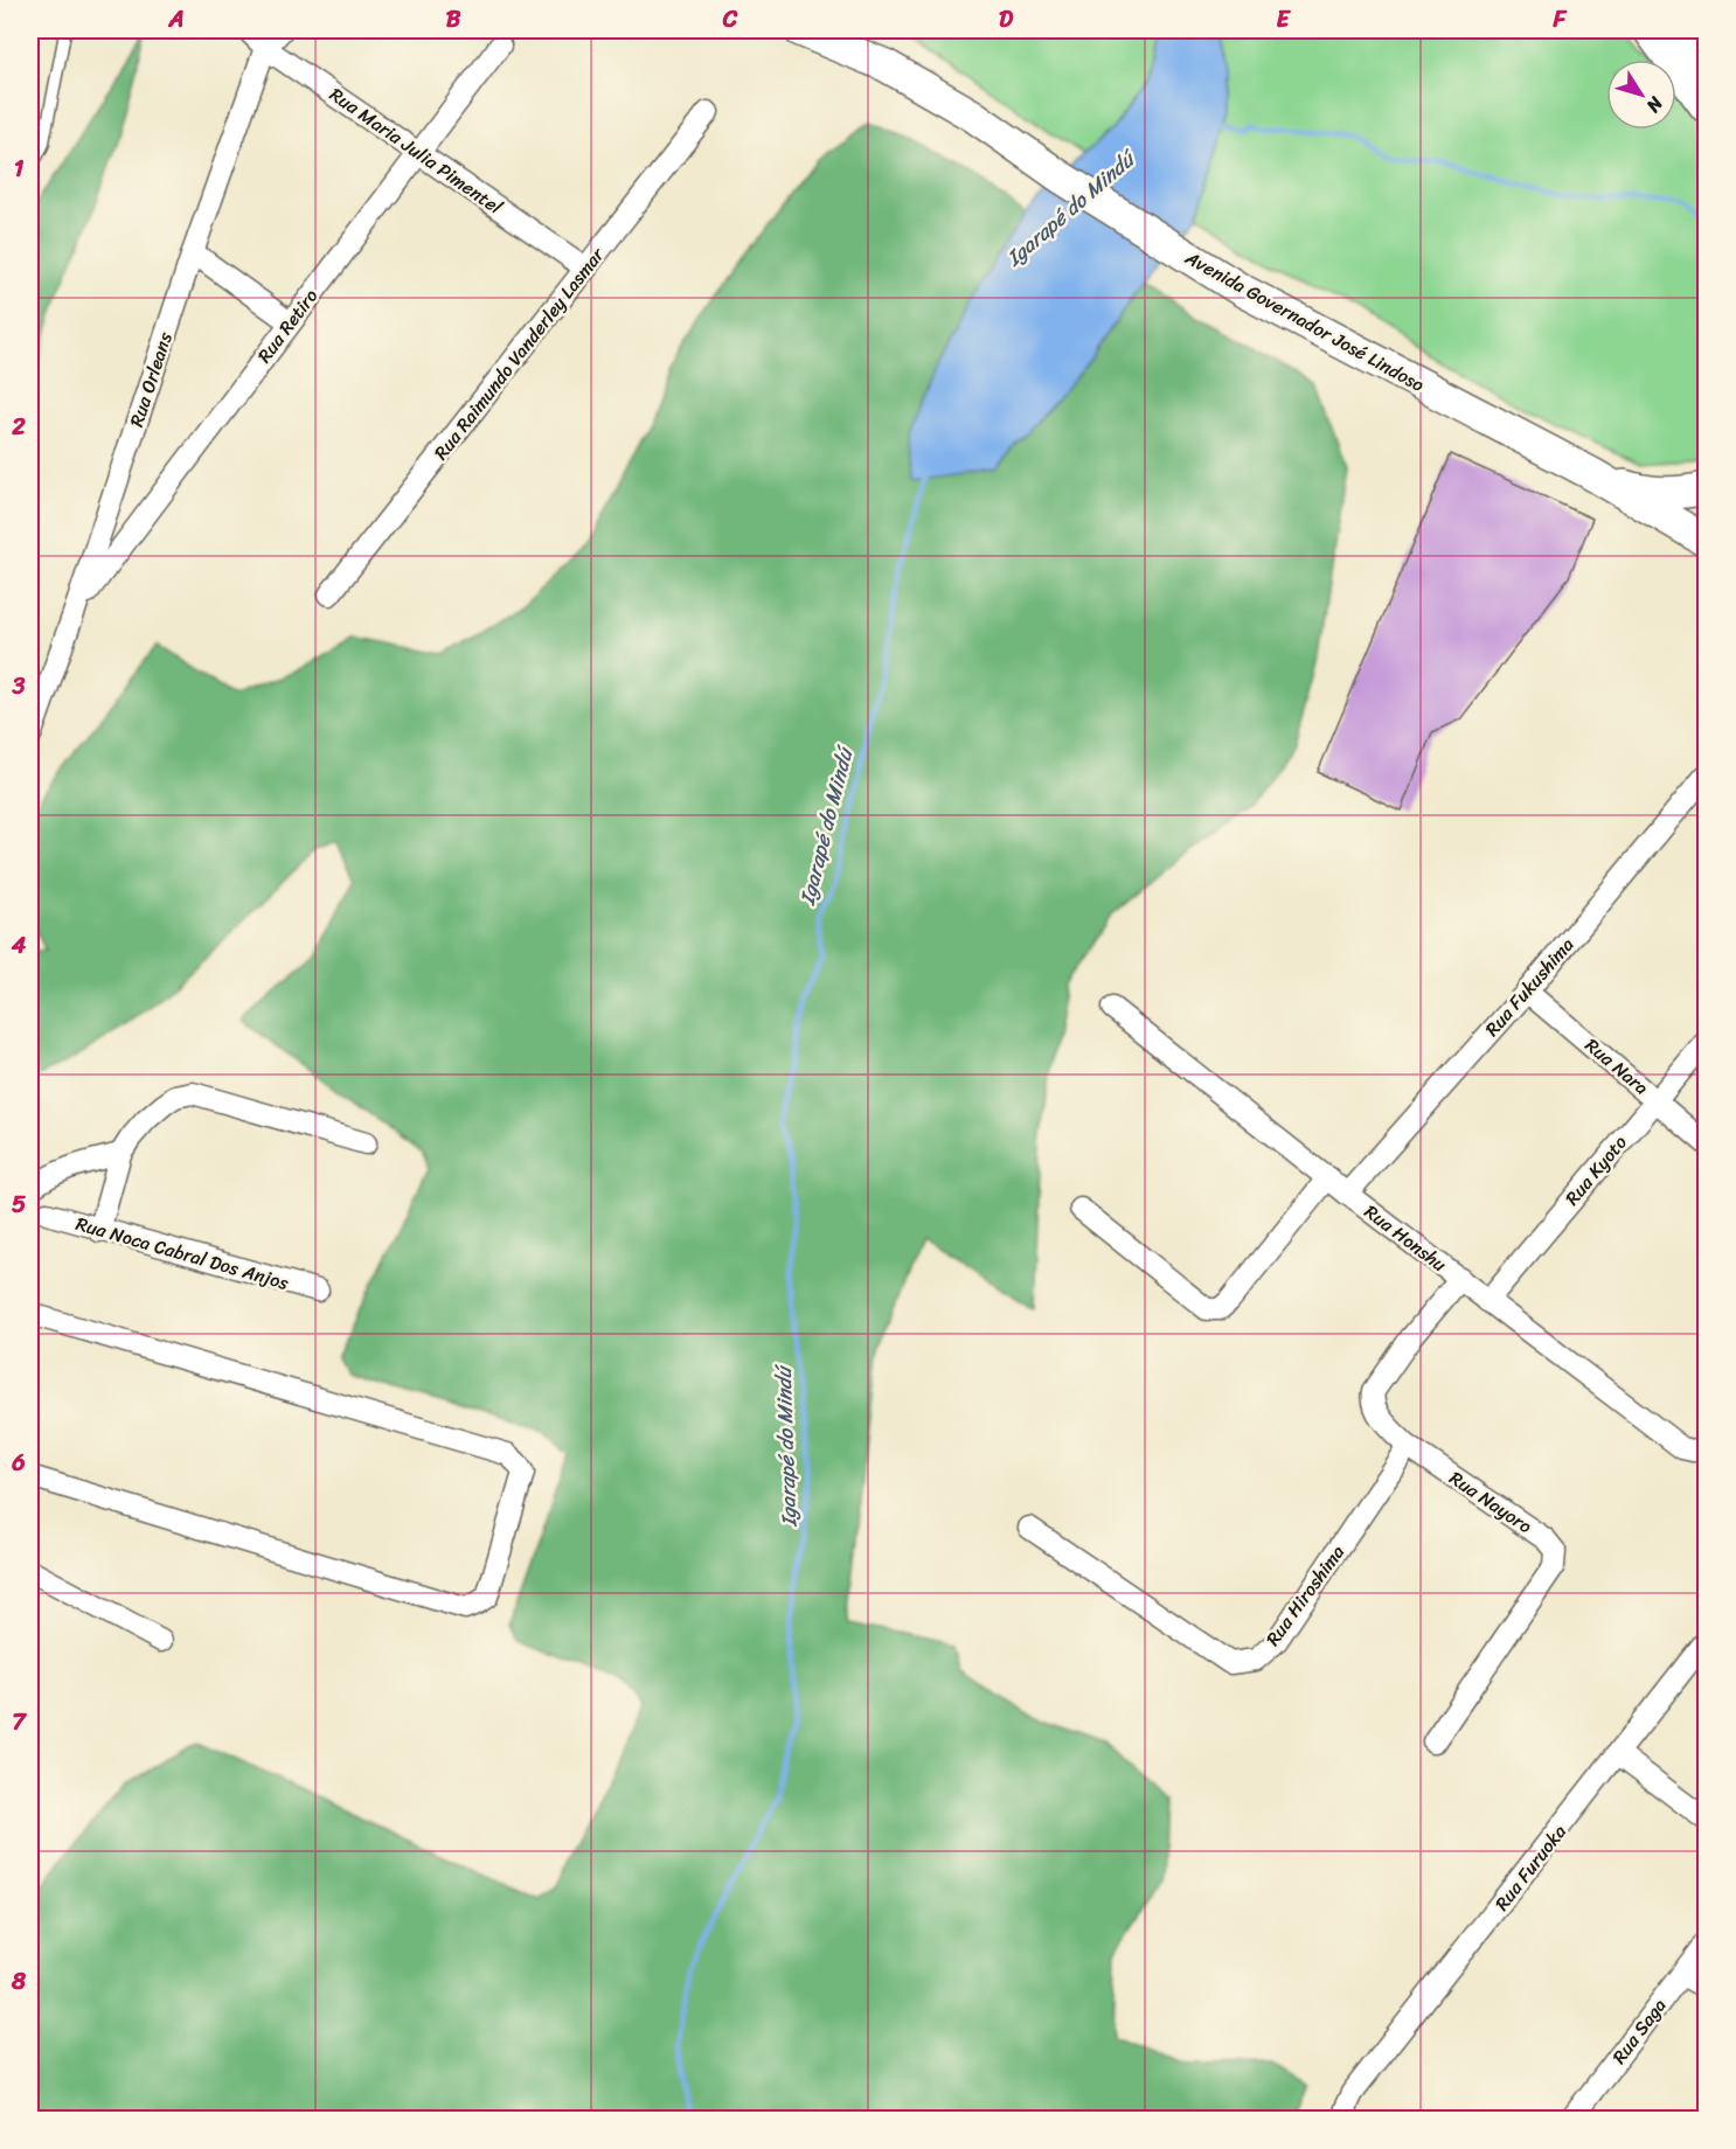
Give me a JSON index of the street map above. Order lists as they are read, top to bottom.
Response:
{
  "streets": {
    "main road": ["Avenida Governador José Lindoso"],
    "street": [
      "Rua Maria Julia Pimentel",
      "Rua Retiro",
      "Rua Raimundo Vanderley Lasmar",
      "Rua Orleans",
      "Rua Fukushima",
      "Rua Nara",
      "Rua Kyoto",
      "Rua Honshu",
      "Rua Noca Cabral Dos Anjos",
      "Rua Nayoro",
      "Rua Hiroshima",
      "Rua Furuoka",
      "Rua Saga"
    ]
  },
  "crossings": [
    ["Rua Maria Julia Pimentel", "Rua Retiro"],
    ["Rua Maria Julia Pimentel", "Rua Raimundo Vanderley Lasmar"],
    ["Rua Maria Julia Pimentel", "Rua Orleans"],
    ["Rua Retiro", "Rua Orleans"],
    ["Rua Fukushima", "Rua Nara"],
    ["Rua Fukushima", "Rua Honshu"],
    ["Rua Nara", "Rua Kyoto"],
    ["Rua Kyoto", "Rua Honshu"],
    ["Rua Honshu", "Rua Nayoro"],
    ["Rua Nayoro", "Rua Hiroshima"]
  ],
  "water": ["Igarapé do Mindú"],
  "north": "bottom right",
  "grid": {
    "columns": [
      "A",
      "B",
      "C",
      "D",
      "E",
      "F"
    ],
    "rows": [
      "1",
      "2",
      "3",
      "4",
      "5",
      "6",
      "7",
      "8"
    ]
  }
}
